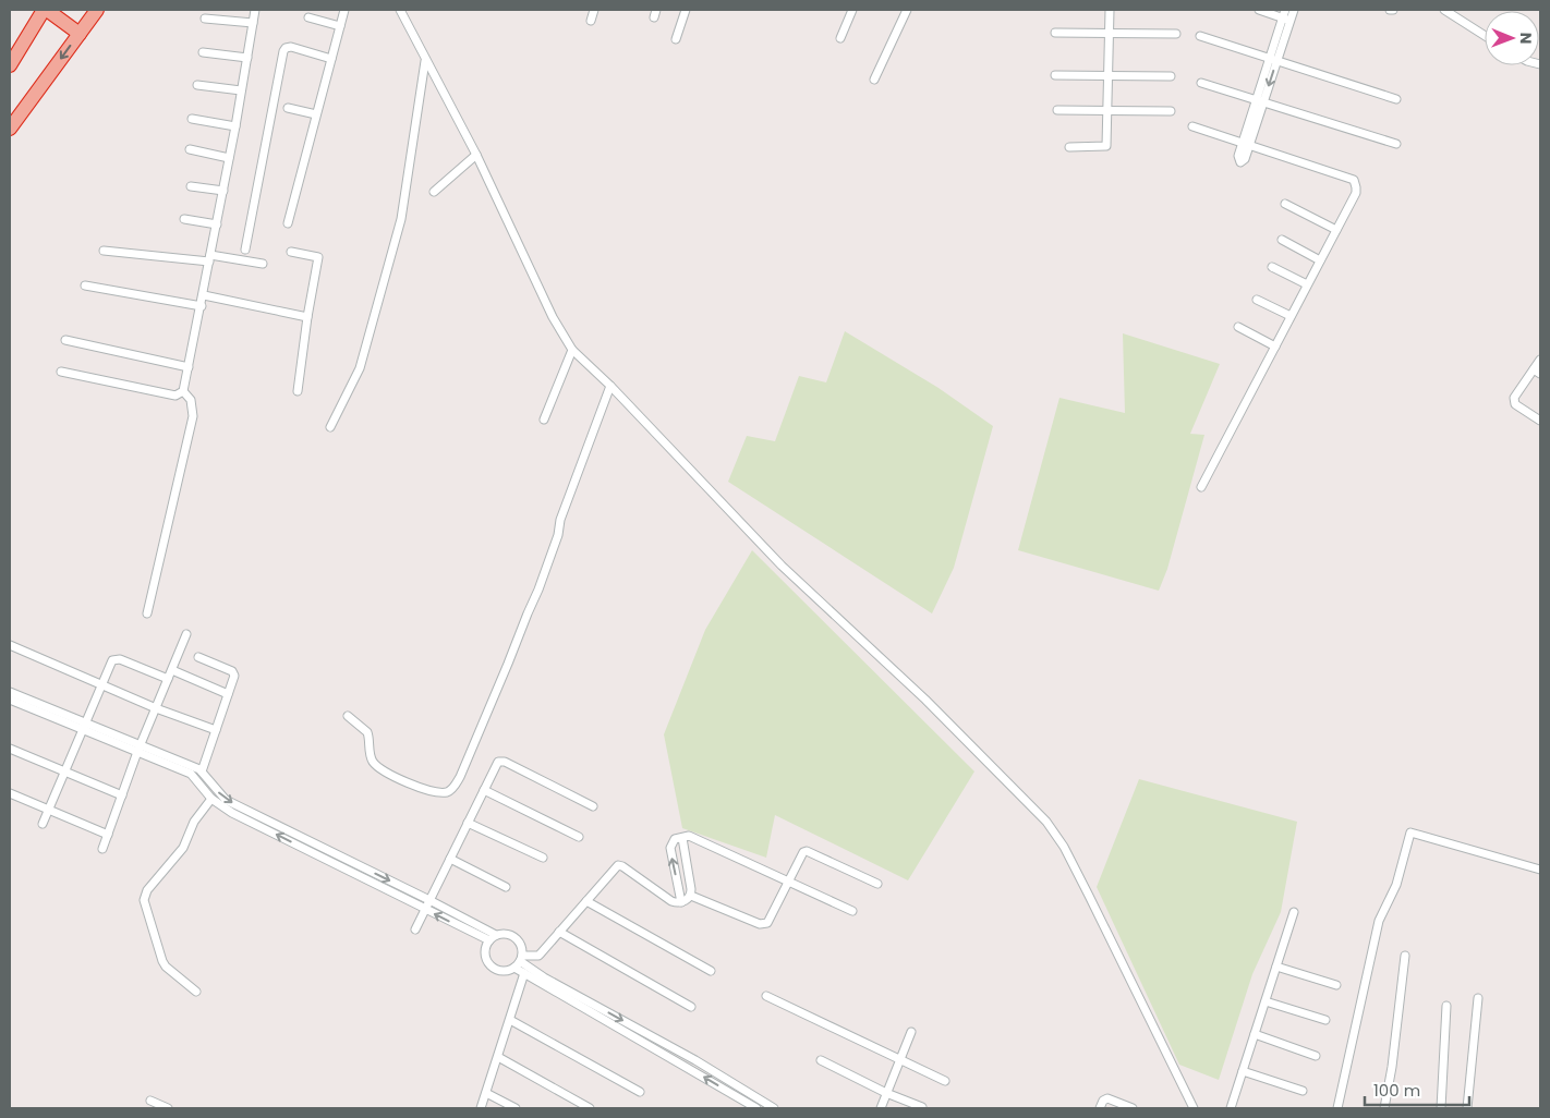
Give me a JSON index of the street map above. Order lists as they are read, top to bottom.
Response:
{
  "scale_bar": "100 m",
  "north": "right"
}
